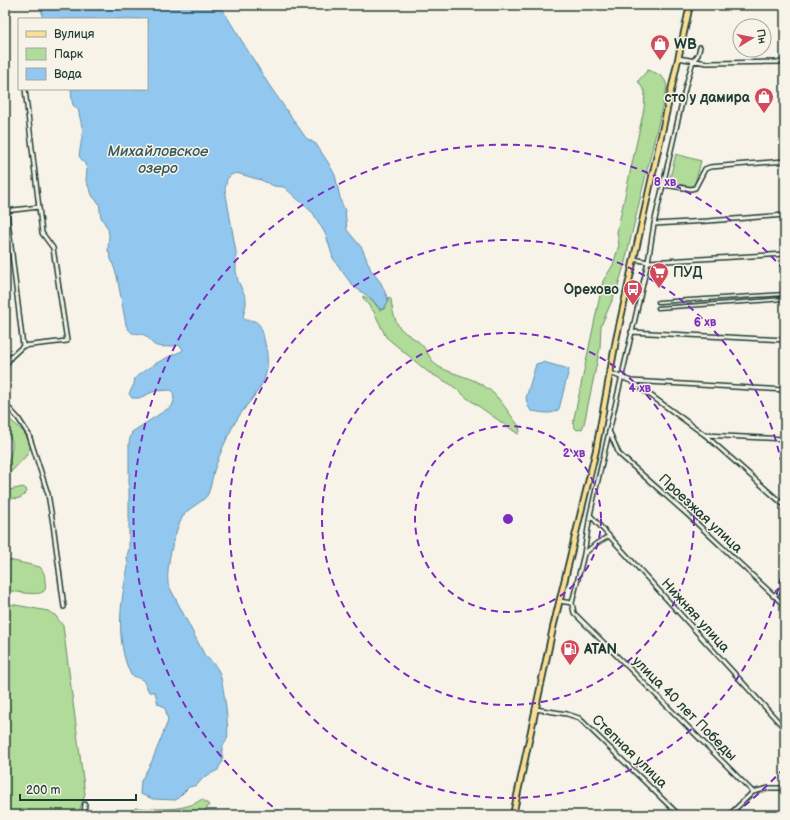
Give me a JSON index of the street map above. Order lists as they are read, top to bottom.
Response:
{
  "streets": {
    "street": [
      "Проезжая улица",
      "Нижняя улица",
      "улица 40 лет Победы",
      "Степная улица"
    ]
  },
  "water": ["Михайловское озеро"],
  "places": {
    "shop": ["WB", "сто у дамира"],
    "supermarket": ["ПУД"],
    "bus stop": ["Орехово"],
    "fuel station": ["ATAN"]
  },
  "legend": ["Вулиця", "Парк", "Вода"],
  "scale_bar": "200 m",
  "north": "right",
  "rings": [
    "8 хв",
    "6 хв",
    "4 хв",
    "2 хв"
  ]
}
